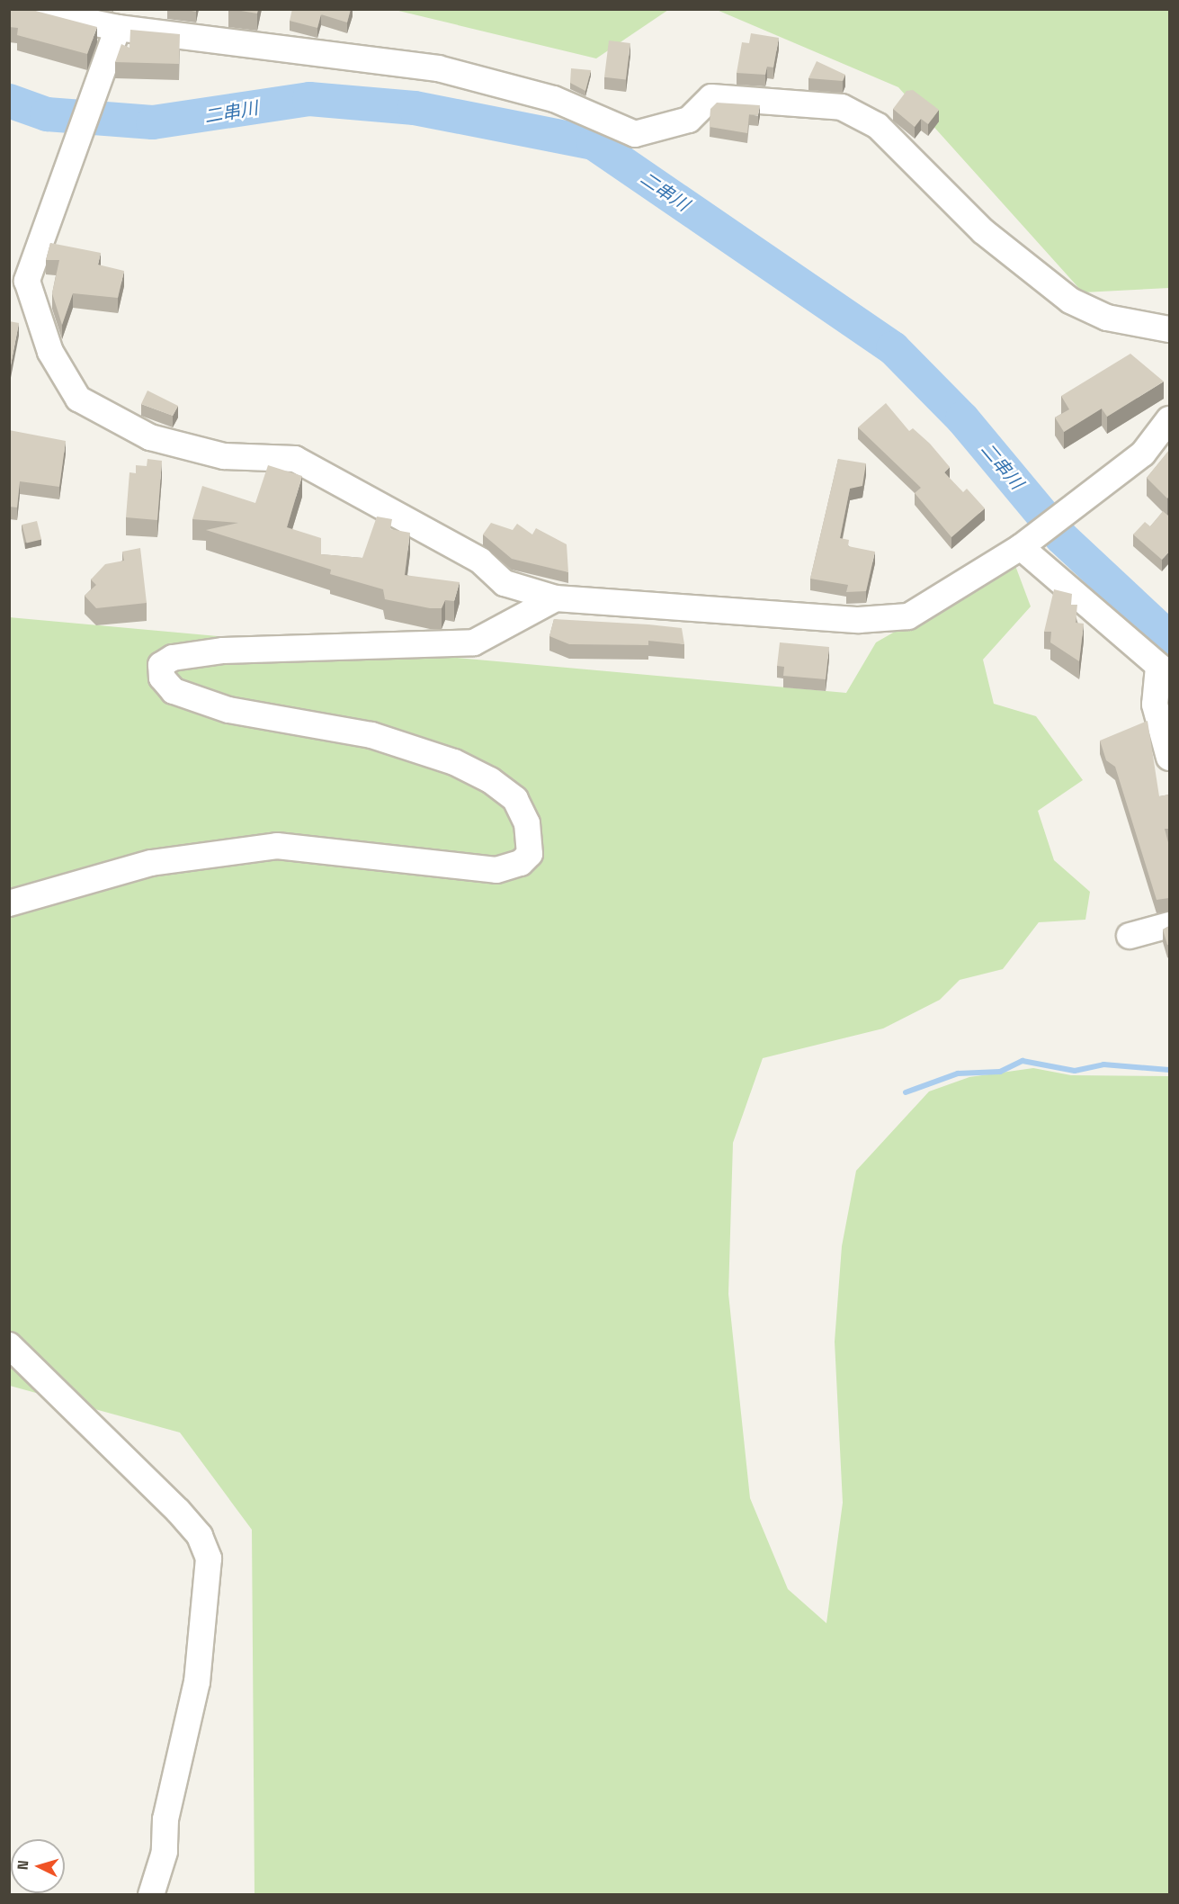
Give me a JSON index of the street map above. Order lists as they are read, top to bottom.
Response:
{
  "water": ["二串川"],
  "north": "left"
}
